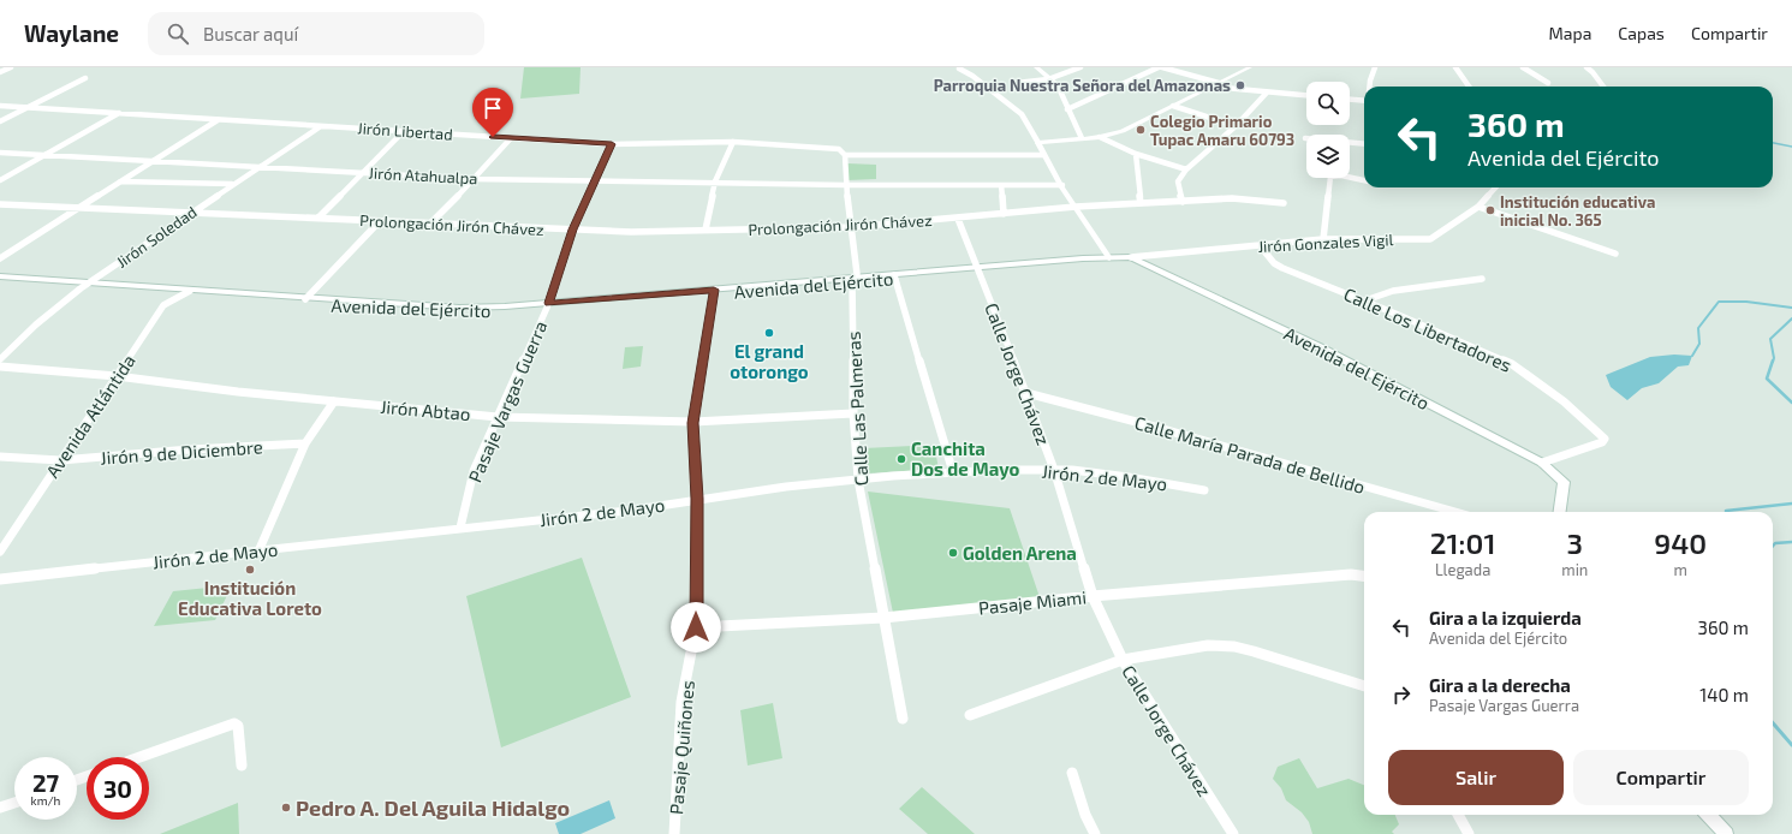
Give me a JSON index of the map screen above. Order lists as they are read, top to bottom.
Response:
{
  "streets": {
    "main road": ["Avenida del Ejército"],
    "street": [
      "Jirón Libertad",
      "Jirón Atahualpa",
      "Prolongación Jirón Chávez",
      "Jirón Soledad",
      "Jirón Gonzales Vigil",
      "Calle Los Libertadores",
      "Calle Jorge Chávez",
      "Pasaje Vargas Guerra",
      "Calle Las Palmeras",
      "Jirón Abtao",
      "Avenida Atlántida",
      "Jirón 9 de Diciembre",
      "Calle María Parada de Bellido",
      "Jirón 2 de Mayo",
      "Pasaje Miami",
      "Pasaje Quiñones"
    ]
  },
  "crossings": [
    ["Jirón Libertad", "Jirón Soledad"],
    ["Jirón Libertad", "Pasaje Vargas Guerra"],
    ["Jirón Libertad", "Calle Las Palmeras"],
    ["Jirón Atahualpa", "Jirón Soledad"],
    ["Jirón Atahualpa", "Pasaje Vargas Guerra"],
    ["Jirón Atahualpa", "Calle Las Palmeras"],
    ["Prolongación Jirón Chávez", "Jirón Soledad"],
    ["Prolongación Jirón Chávez", "Calle Jorge Chávez"],
    ["Prolongación Jirón Chávez", "Pasaje Vargas Guerra"],
    ["Prolongación Jirón Chávez", "Calle Las Palmeras"],
    ["Jirón Soledad", "Avenida del Ejército"],
    ["Jirón Gonzales Vigil", "Avenida del Ejército"],
    ["Jirón Gonzales Vigil", "Calle Los Libertadores"],
    ["Avenida del Ejército", "Calle Los Libertadores"],
    ["Avenida del Ejército", "Calle Jorge Chávez"],
    ["Avenida del Ejército", "Pasaje Vargas Guerra"],
    ["Avenida del Ejército", "Calle Las Palmeras"],
    ["Avenida del Ejército", "Avenida Atlántida"],
    ["Avenida del Ejército", "Pasaje Quiñones"],
    ["Calle Jorge Chávez", "Calle María Parada de Bellido"],
    ["Calle Jorge Chávez", "Jirón 2 de Mayo"],
    ["Calle Jorge Chávez", "Pasaje Miami"],
    ["Pasaje Vargas Guerra", "Jirón Abtao"],
    ["Pasaje Vargas Guerra", "Jirón 2 de Mayo"],
    ["Calle Las Palmeras", "Jirón Abtao"],
    ["Calle Las Palmeras", "Jirón 2 de Mayo"],
    ["Calle Las Palmeras", "Pasaje Miami"],
    ["Jirón Abtao", "Avenida Atlántida"],
    ["Jirón Abtao", "Pasaje Quiñones"],
    ["Avenida Atlántida", "Jirón 9 de Diciembre"],
    ["Jirón 2 de Mayo", "Pasaje Quiñones"],
    ["Pasaje Miami", "Pasaje Quiñones"]
  ],
  "places": [
    "Parroquia Nuestra Señora del Amazonas",
    "Colegio Primario Tupac Amaru 60793",
    "Institución educativa inicial No. 365",
    "El grand otorongo",
    "Canchita Dos de Mayo",
    "Golden Arena",
    "Institución Educativa Loreto",
    "Pedro A. Del Aguila Hidalgo"
  ],
  "page": {
    "header": "Waylane",
    "search": "Buscar aquí",
    "nav": ["Mapa", "Capas", "Compartir"],
    "turn": ["360 m", "Avenida del Ejército"],
    "eta": [
      "21:01",
      "Llegada",
      "3",
      "min",
      "940",
      "m"
    ],
    "list": [
      {
        "name": "Gira a la izquierda",
        "note": "Avenida del Ejército",
        "value": "360 m"
      },
      {
        "name": "Gira a la derecha",
        "note": "Pasaje Vargas Guerra",
        "value": "140 m"
      }
    ],
    "buttons": ["Salir", "Compartir"],
    "speed": "27 km/h",
    "limit": "30"
  }
}
